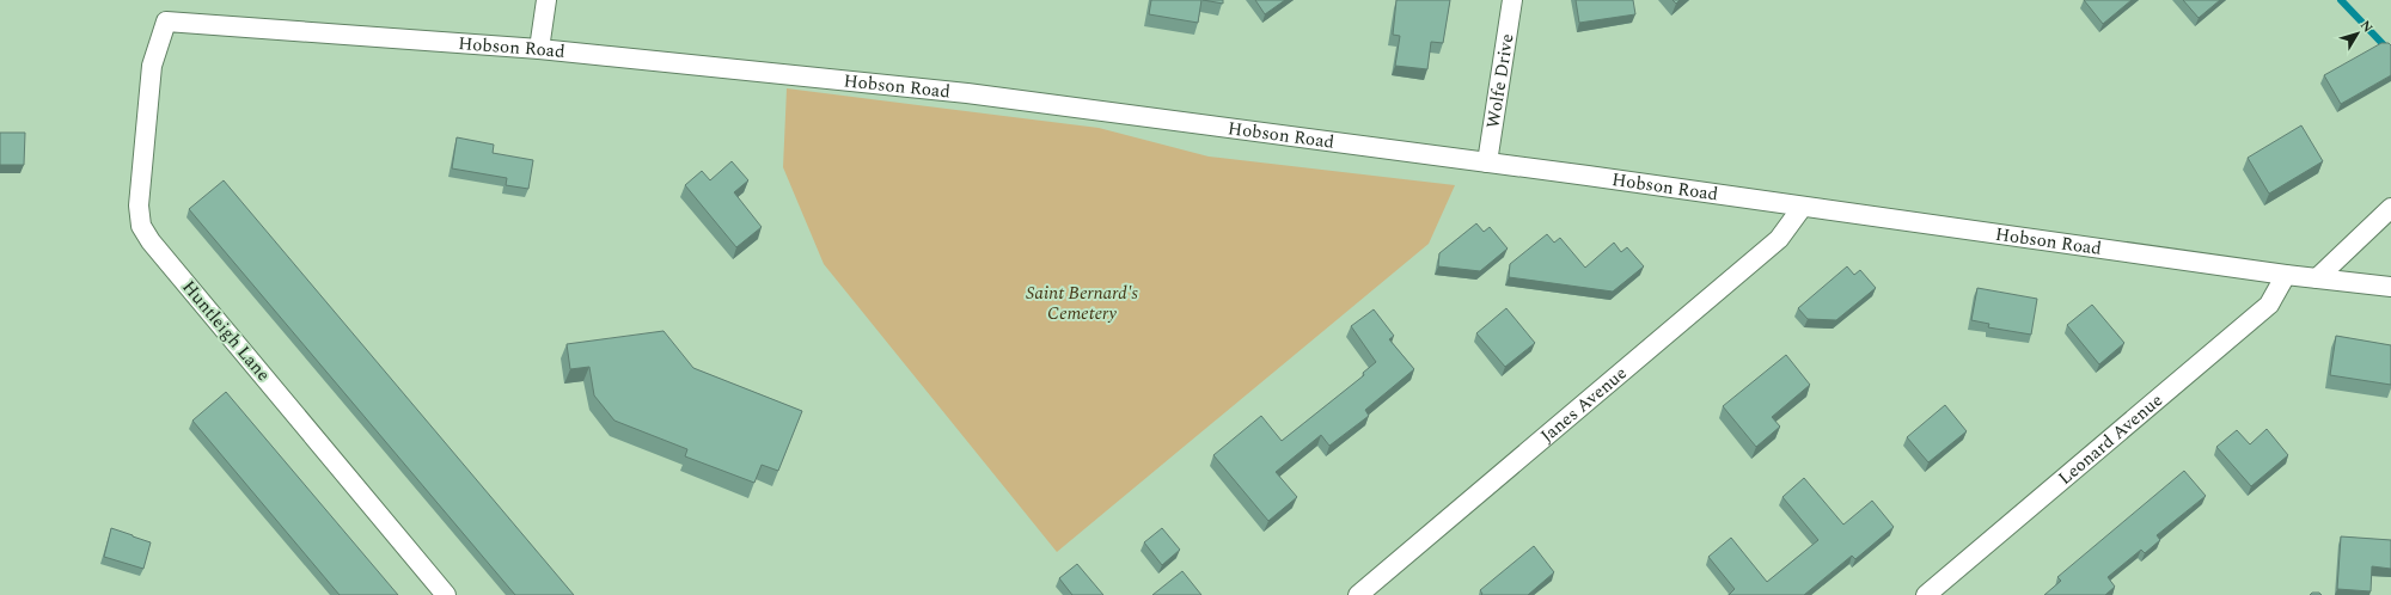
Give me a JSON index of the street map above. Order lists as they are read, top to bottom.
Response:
{
  "streets": {
    "street": [
      "Hobson Road",
      "Wolfe Drive",
      "Huntleigh Lane",
      "Janes Avenue",
      "Leonard Avenue"
    ]
  },
  "crossings": [
    ["Hobson Road", "Wolfe Drive"],
    ["Hobson Road", "Huntleigh Lane"],
    ["Hobson Road", "Janes Avenue"],
    ["Hobson Road", "Leonard Avenue"]
  ],
  "parks": ["Saint Bernard's Cemetery"],
  "north": "top right"
}
